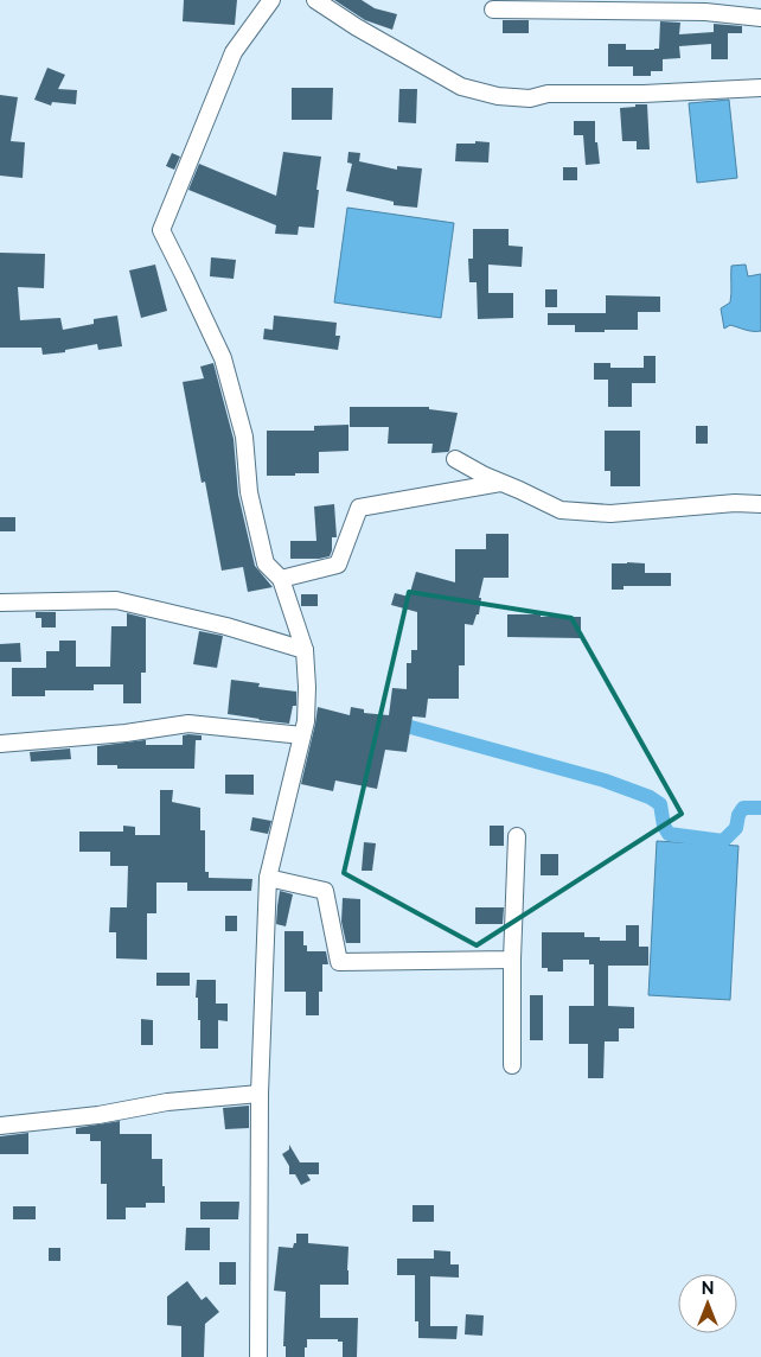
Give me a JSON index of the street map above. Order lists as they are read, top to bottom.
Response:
{
  "north": "top"
}
